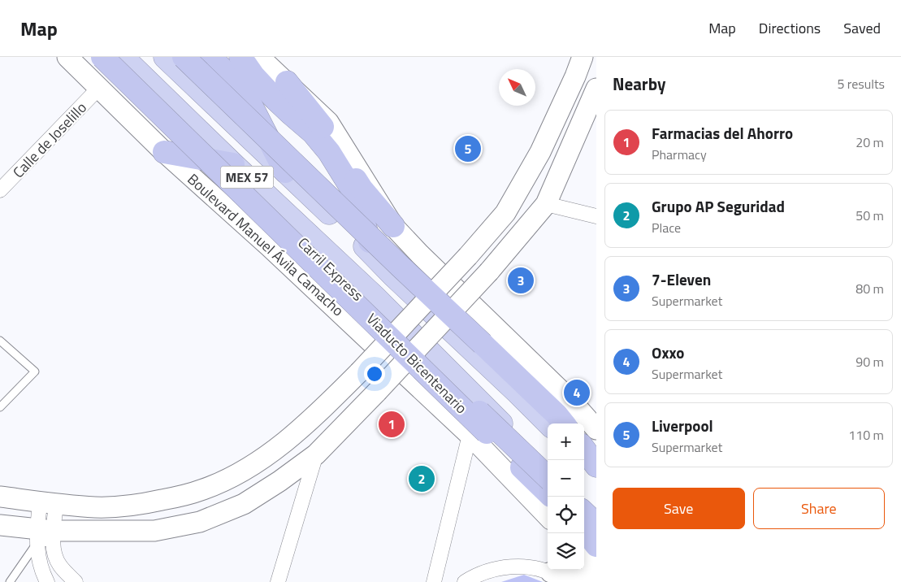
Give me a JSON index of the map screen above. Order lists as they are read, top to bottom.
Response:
{
  "streets": {
    "highway": ["MEX 57", "Carril Express", "Viaducto Bicentenario"],
    "main road": ["Boulevard Manuel Ávila Camacho"],
    "street": ["Calle de Joselillo"]
  },
  "crossings": [
    ["Calle de Joselillo", "Boulevard Manuel Ávila Camacho"],
    ["Boulevard Manuel Ávila Camacho", "Viaducto Bicentenario"]
  ],
  "north": "top left",
  "page": {
    "header": "Map",
    "nav": ["Map", "Directions", "Saved"],
    "heading": ["Nearby", "5 results"],
    "list": [
      {
        "mark": "1",
        "name": "Farmacias del Ahorro",
        "note": "Pharmacy",
        "value": "20 m"
      },
      {
        "mark": "2",
        "name": "Grupo AP Seguridad",
        "note": "Place",
        "value": "50 m"
      },
      {
        "mark": "3",
        "name": "7-Eleven",
        "note": "Supermarket",
        "value": "80 m"
      },
      {
        "mark": "4",
        "name": "Oxxo",
        "note": "Supermarket",
        "value": "90 m"
      },
      {
        "mark": "5",
        "name": "Liverpool",
        "note": "Supermarket",
        "value": "110 m"
      }
    ],
    "pins": [
      "5",
      "3",
      "4",
      "1",
      "2"
    ],
    "map_buttons": ["+", "−"],
    "buttons": ["Save", "Share"]
  }
}
